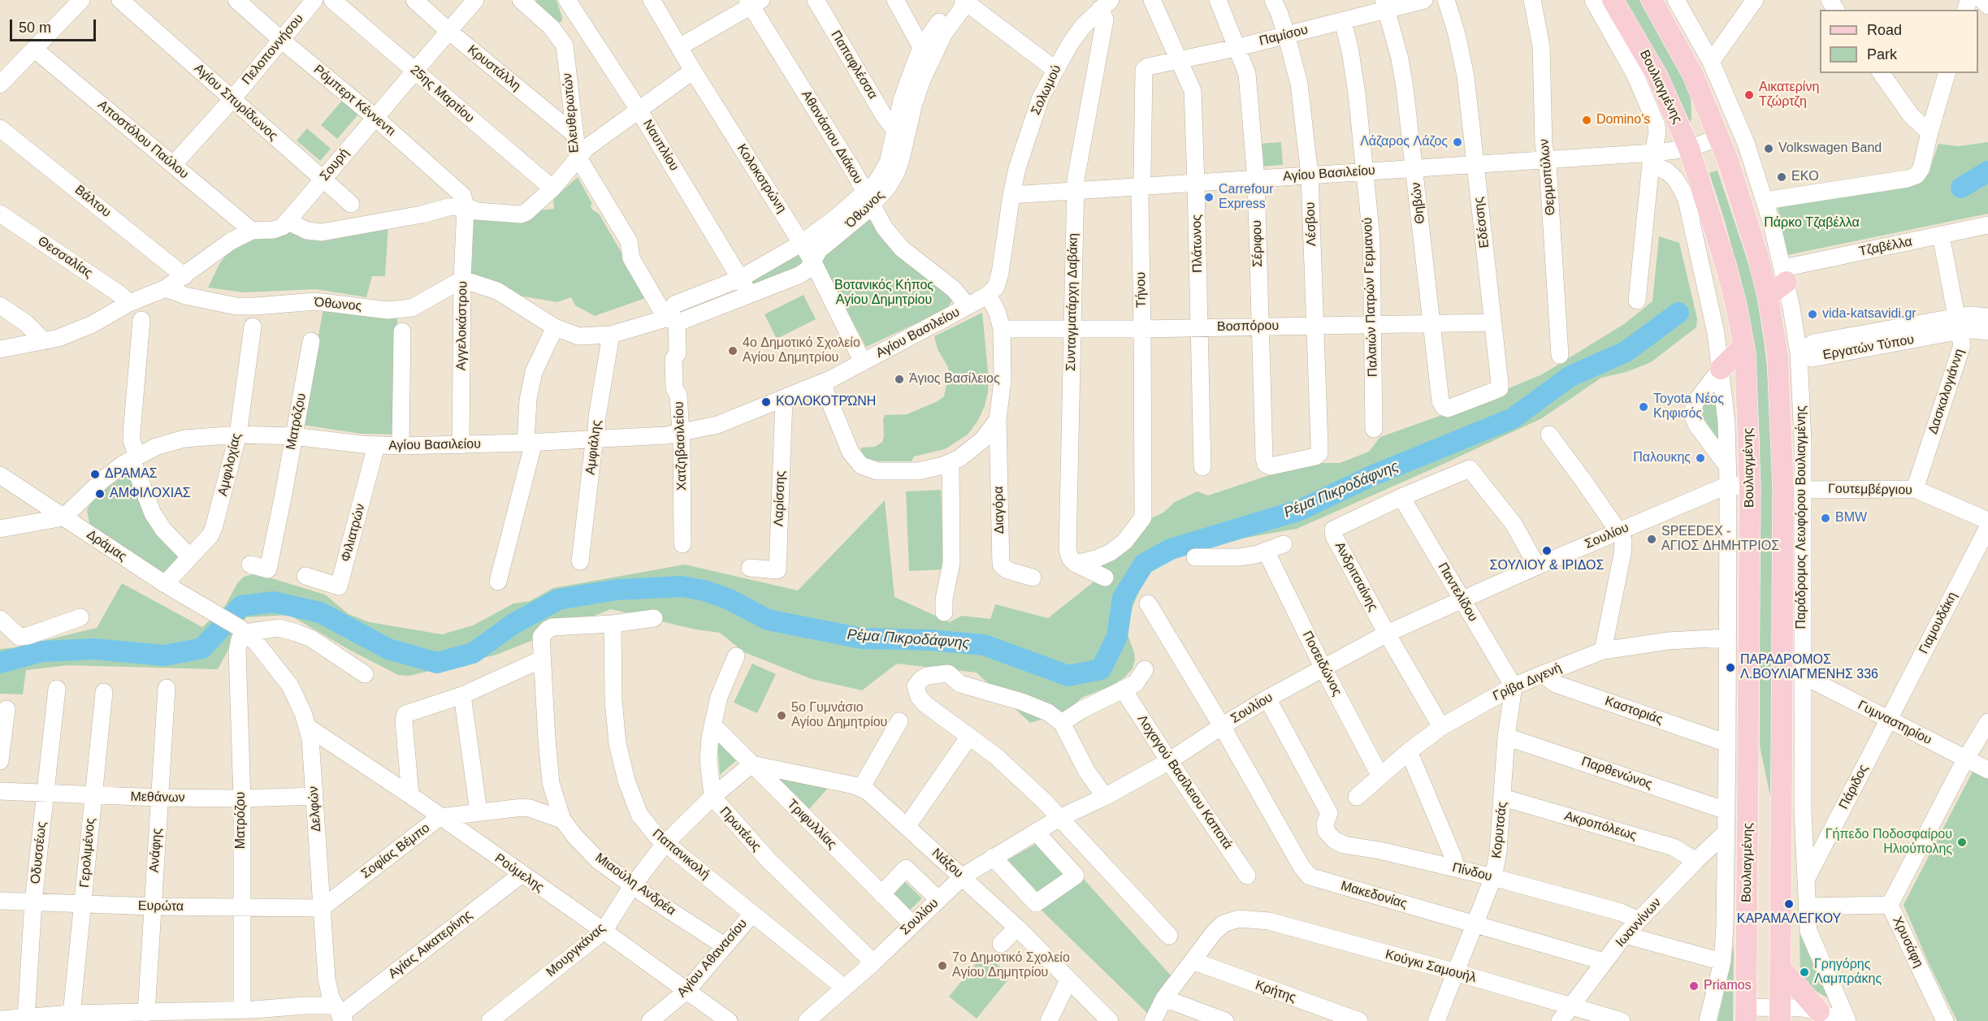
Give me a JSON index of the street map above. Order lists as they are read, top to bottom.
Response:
{
  "streets": {
    "main road": ["Βουλιαγμένης"],
    "street": [
      "Παμίσου",
      "Πελοποννήσου",
      "Παπαφλέσσα",
      "Κρυστάλλη",
      "Σολωμού",
      "25ης Μαρτίου",
      "Ρόμπερτ Κέννεντι",
      "Αγίου Σπυρίδωνος",
      "Ελευθερωτών",
      "Αθανάσιου Διάκου",
      "Αποστόλου Παύλου",
      "Ναυπλίου",
      "Σουρή",
      "Αγίου Βασιλείου",
      "Θερμοπύλων",
      "Κολοκοτρώνη",
      "Βάλτου",
      "Θηβών",
      "Όθωνος",
      "Εδέσσης",
      "Λέσβου",
      "Πλάτωνος",
      "Σέριφου",
      "Τζαβέλλα",
      "Θεσσαλίας",
      "Τήνου",
      "Παλαιών Πατρών Γερμανού",
      "Συνταγματάρχη Δαβάκη",
      "Αγγελοκάστρου",
      "Βοσπόρου",
      "Εργατών Τύπου",
      "Δασκαλογιάννη",
      "Ματρόζου",
      "Χατζηβασιλείου",
      "Αμφιάλης",
      "Αμφιλοχίας",
      "Γουτεμβέργιου",
      "Λαρίσσης",
      "Διαγόρα",
      "Παράδρομος Λεωφόρου Βουλιαγμένης",
      "Φιλιατρών",
      "Σουλίου",
      "Δράμας",
      "Ανδριτσαίνης",
      "Παντελίδου",
      "Γιαμουδάκη",
      "Ποσειδώνος",
      "Γρίβα Διγενή",
      "Καστοριάς",
      "Γυμναστηρίου",
      "Παρθενώνος",
      "Λοχαγού Βασίλειου Καποτά",
      "Πάριδος",
      "Μεθάνων",
      "Δελφών",
      "Τριφυλλίας",
      "Ακροπόλεως",
      "Πρωτέως",
      "Κορυτσάς",
      "Ανάφης",
      "Σοφίας Βέμπο",
      "Οδυσσέως",
      "Γερολιμένος",
      "Παπανικολή",
      "Νάξου",
      "Πίνδου",
      "Ρούμελης",
      "Μιαούλη Ανδρέα",
      "Μακεδονίας",
      "Ευρώτα",
      "Ιωαννίνων",
      "Χρυσάφη",
      "Αγίας Αικατερίνης",
      "Μουργκάνας",
      "Αγίου Αθανασίου",
      "Κούγκι Σαμουήλ",
      "Κρήτης"
    ]
  },
  "crossings": [
    ["Παμίσου", "Θηβών"],
    ["Παμίσου", "Λέσβου"],
    ["Παμίσου", "Πλάτωνος"],
    ["Παμίσου", "Σέριφου"],
    ["Παμίσου", "Τήνου"],
    ["Παμίσου", "Παλαιών Πατρών Γερμανού"],
    ["Πελοποννήσου", "Ρόμπερτ Κέννεντι"],
    ["Πελοποννήσου", "Αγίου Σπυρίδωνος"],
    ["Πελοποννήσου", "Αποστόλου Παύλου"],
    ["Παπαφλέσσα", "Όθωνος"],
    ["Κρυστάλλη", "Ελευθερωτών"],
    ["Κρυστάλλη", "Σουρή"],
    ["Βουλιαγμένης", "Αγίου Βασιλείου"],
    ["Βουλιαγμένης", "Σουλίου"],
    ["Σολωμού", "Αγίου Βασιλείου"],
    ["Σολωμού", "Συνταγματάρχη Δαβάκη"],
    ["25ης Μαρτίου", "Ελευθερωτών"],
    ["25ης Μαρτίου", "Σουρή"],
    ["Ρόμπερτ Κέννεντι", "Ελευθερωτών"],
    ["Ρόμπερτ Κέννεντι", "Σουρή"],
    ["Ρόμπερτ Κέννεντι", "Αγγελοκάστρου"],
    ["Αγίου Σπυρίδωνος", "Σουρή"],
    ["Ελευθερωτών", "Ναυπλίου"],
    ["Ελευθερωτών", "Σουρή"],
    ["Ελευθερωτών", "Αγγελοκάστρου"],
    ["Ελευθερωτών", "Χατζηβασιλείου"],
    ["Αθανάσιου Διάκου", "Αγίου Βασιλείου"],
    ["Αθανάσιου Διάκου", "Όθωνος"],
    ["Αποστόλου Παύλου", "Σουρή"],
    ["Ναυπλίου", "Όθωνος"],
    ["Σουρή", "Βάλτου"],
    ["Σουρή", "Όθωνος"],
    ["Αγίου Βασιλείου", "Θερμοπύλων"],
    ["Αγίου Βασιλείου", "Κολοκοτρώνη"],
    ["Αγίου Βασιλείου", "Θηβών"],
    ["Αγίου Βασιλείου", "Εδέσσης"],
    ["Αγίου Βασιλείου", "Λέσβου"],
    ["Αγίου Βασιλείου", "Πλάτωνος"],
    ["Αγίου Βασιλείου", "Σέριφου"],
    ["Αγίου Βασιλείου", "Τήνου"],
    ["Αγίου Βασιλείου", "Παλαιών Πατρών Γερμανού"],
    ["Αγίου Βασιλείου", "Συνταγματάρχη Δαβάκη"],
    ["Αγίου Βασιλείου", "Αγγελοκάστρου"],
    ["Αγίου Βασιλείου", "Ματρόζου"],
    ["Αγίου Βασιλείου", "Χατζηβασιλείου"],
    ["Αγίου Βασιλείου", "Αμφιάλης"],
    ["Αγίου Βασιλείου", "Αμφιλοχίας"],
    ["Αγίου Βασιλείου", "Λαρίσσης"],
    ["Αγίου Βασιλείου", "Φιλιατρών"],
    ["Αγίου Βασιλείου", "Δράμας"],
    ["Κολοκοτρώνη", "Όθωνος"],
    ["Θηβών", "Εδέσσης"],
    ["Θηβών", "Βοσπόρου"],
    ["Όθωνος", "Αγγελοκάστρου"],
    ["Όθωνος", "Χατζηβασιλείου"],
    ["Όθωνος", "Αμφιάλης"],
    ["Εδέσσης", "Βοσπόρου"],
    ["Λέσβου", "Σέριφου"],
    ["Λέσβου", "Βοσπόρου"],
    ["Πλάτωνος", "Βοσπόρου"],
    ["Σέριφου", "Βοσπόρου"],
    ["Τζαβέλλα", "Δασκαλογιάννη"],
    ["Τζαβέλλα", "Παράδρομος Λεωφόρου Βουλιαγμένης"],
    ["Τήνου", "Συνταγματάρχη Δαβάκη"],
    ["Τήνου", "Βοσπόρου"],
    ["Παλαιών Πατρών Γερμανού", "Βοσπόρου"],
    ["Συνταγματάρχη Δαβάκη", "Βοσπόρου"],
    ["Εργατών Τύπου", "Δασκαλογιάννη"],
    ["Εργατών Τύπου", "Παράδρομος Λεωφόρου Βουλιαγμένης"],
    ["Δασκαλογιάννη", "Γουτεμβέργιου"],
    ["Ματρόζου", "Δράμας"],
    ["Ματρόζου", "Μεθάνων"],
    ["Ματρόζου", "Δελφών"],
    ["Ματρόζου", "Ευρώτα"],
    ["Αμφιλοχίας", "Δράμας"],
    ["Γουτεμβέργιου", "Παράδρομος Λεωφόρου Βουλιαγμένης"],
    ["Παράδρομος Λεωφόρου Βουλιαγμένης", "Γυμναστηρίου"],
    ["Παράδρομος Λεωφόρου Βουλιαγμένης", "Πάριδος"],
    ["Σουλίου", "Ανδριτσαίνης"],
    ["Σουλίου", "Παντελίδου"],
    ["Σουλίου", "Ποσειδώνος"],
    ["Σουλίου", "Λοχαγού Βασίλειου Καποτά"],
    ["Σουλίου", "Τριφυλλίας"],
    ["Σουλίου", "Πρωτέως"],
    ["Σουλίου", "Παπανικολή"],
    ["Σουλίου", "Νάξου"],
    ["Σουλίου", "Πίνδου"],
    ["Σουλίου", "Μακεδονίας"],
    ["Δράμας", "Δελφών"],
    ["Ανδριτσαίνης", "Παντελίδου"],
    ["Ανδριτσαίνης", "Γρίβα Διγενή"],
    ["Παντελίδου", "Γρίβα Διγενή"],
    ["Παντελίδου", "Κορυτσάς"],
    ["Γιαμουδάκη", "Γυμναστηρίου"],
    ["Γιαμουδάκη", "Πάριδος"],
    ["Ποσειδώνος", "Γρίβα Διγενή"],
    ["Γρίβα Διγενή", "Καστοριάς"],
    ["Γρίβα Διγενή", "Κορυτσάς"],
    ["Γυμναστηρίου", "Πάριδος"],
    ["Γυμναστηρίου", "Χρυσάφη"],
    ["Παρθενώνος", "Κορυτσάς"],
    ["Μεθάνων", "Δελφών"],
    ["Μεθάνων", "Ανάφης"],
    ["Μεθάνων", "Οδυσσέως"],
    ["Μεθάνων", "Γερολιμένος"],
    ["Δελφών", "Σοφίας Βέμπο"],
    ["Δελφών", "Ρούμελης"],
    ["Δελφών", "Ευρώτα"],
    ["Δελφών", "Αγίας Αικατερίνης"],
    ["Τριφυλλίας", "Πρωτέως"],
    ["Τριφυλλίας", "Νάξου"],
    ["Τριφυλλίας", "Μουργκάνας"],
    ["Ακροπόλεως", "Κορυτσάς"],
    ["Ακροπόλεως", "Ιωαννίνων"],
    ["Πρωτέως", "Μουργκάνας"],
    ["Κορυτσάς", "Πίνδου"],
    ["Κορυτσάς", "Μακεδονίας"],
    ["Κορυτσάς", "Κούγκι Σαμουήλ"],
    ["Ανάφης", "Ευρώτα"],
    ["Σοφίας Βέμπο", "Ρούμελης"],
    ["Σοφίας Βέμπο", "Μιαούλη Ανδρέα"],
    ["Σοφίας Βέμπο", "Ευρώτα"],
    ["Οδυσσέως", "Ευρώτα"],
    ["Γερολιμένος", "Ευρώτα"],
    ["Παπανικολή", "Μιαούλη Ανδρέα"],
    ["Παπανικολή", "Μουργκάνας"],
    ["Παπανικολή", "Αγίου Αθανασίου"],
    ["Νάξου", "Μουργκάνας"],
    ["Πίνδου", "Ιωαννίνων"],
    ["Ρούμελης", "Αγίας Αικατερίνης"],
    ["Ρούμελης", "Μουργκάνας"],
    ["Ρούμελης", "Αγίου Αθανασίου"],
    ["Μιαούλη Ανδρέα", "Μουργκάνας"],
    ["Μιαούλη Ανδρέα", "Αγίου Αθανασίου"],
    ["Μακεδονίας", "Ιωαννίνων"],
    ["Ιωαννίνων", "Κούγκι Σαμουήλ"],
    ["Κούγκι Σαμουήλ", "Κρήτης"]
  ],
  "water": ["Ρέμα Πικροδάφνης"],
  "parks": ["Πάρκο Τζαβέλλα", "Βοτανικός Κήπος Αγίου Δημητρίου"],
  "places": [
    "Αικατερίνη Τζώρτζη",
    "Domino's",
    "Λάζαρος Λάζος",
    "Volkswagen Band",
    "EKO",
    "Carrefour Express",
    "vida-katsavidi.gr",
    "4ο Δημοτικό Σχολείο Αγίου Δημητρίου",
    "Άγιος Βασίλειος",
    "ΚΟΛΟΚΟΤΡΏΝΗ",
    "Toyota Νέος Κηφισός",
    "Παλουκης",
    "ΔΡΑΜΑΣ",
    "ΑΜΦΙΛΟΧΙΑΣ",
    "BMW",
    "SPEEDEX - ΑΓΙΟΣ ΔΗΜΗΤΡΙΟΣ",
    "ΣΟΥΛΙΟΥ & ΙΡΙΔΟΣ",
    "ΠΑΡΑΔΡΟΜΟΣ Λ.ΒΟΥΛΙΑΓΜΕΝΗΣ 336",
    "5ο Γυμνάσιο Αγίου Δημητρίου",
    "Γήπεδο Ποδοσφαίρου Ηλιούπολης",
    "ΚΑΡΑΜΑΛΕΓΚΟΥ",
    "7ο Δημοτικό Σχολείο Αγίου Δημητρίου",
    "Γρηγόρης Λαμπράκης",
    "Priamos"
  ],
  "legend": ["Road", "Park"],
  "scale_bar": "50 m"
}
